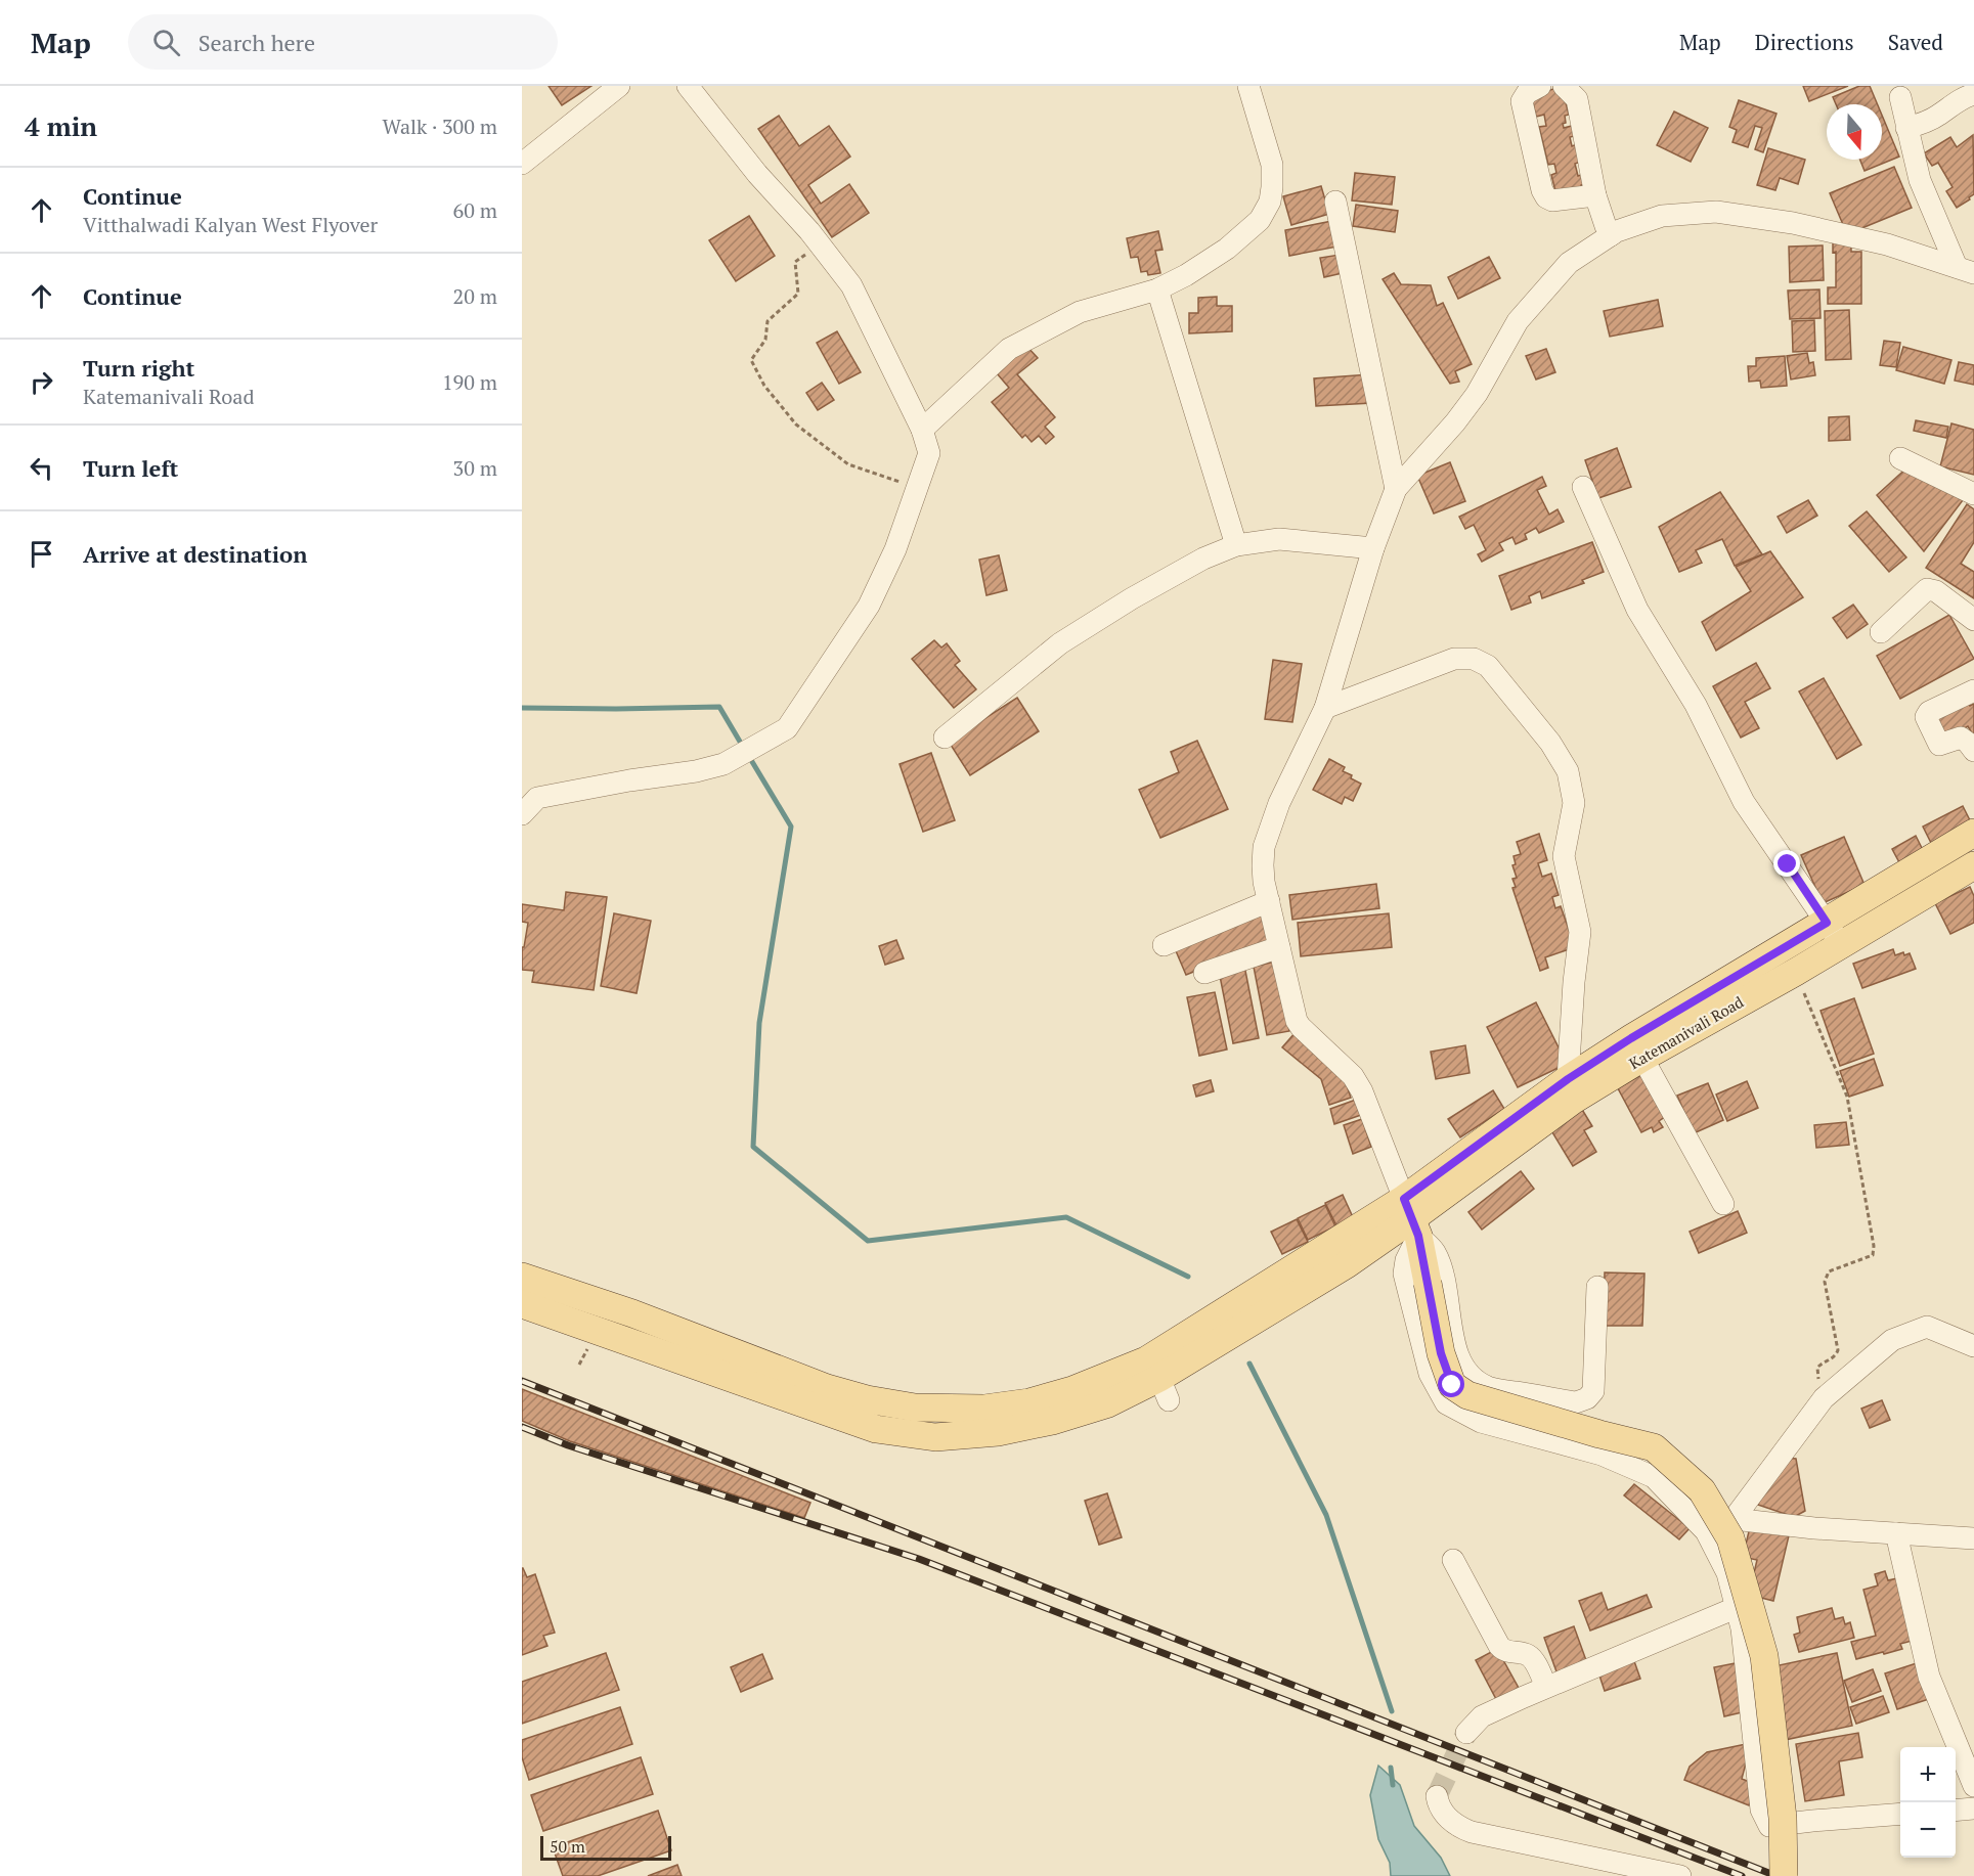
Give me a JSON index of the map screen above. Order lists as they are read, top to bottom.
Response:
{
  "streets": {
    "main road": ["Katemanivali Road"]
  },
  "scale_bar": "50 m",
  "north": "bottom",
  "page": {
    "header": "Map",
    "search": "Search here",
    "nav": ["Map", "Directions", "Saved"],
    "heading": ["4 min", "Walk · 300 m"],
    "list": [
      ["Continue", "Vitthalwadi Kalyan West Flyover", "60 m"],
      ["Continue", "20 m"],
      ["Turn right", "Katemanivali Road", "190 m"],
      ["Turn left", "30 m"],
      "Arrive at destination"
    ],
    "map_buttons": ["+", "−"],
    "scale": "50 m"
  }
}
